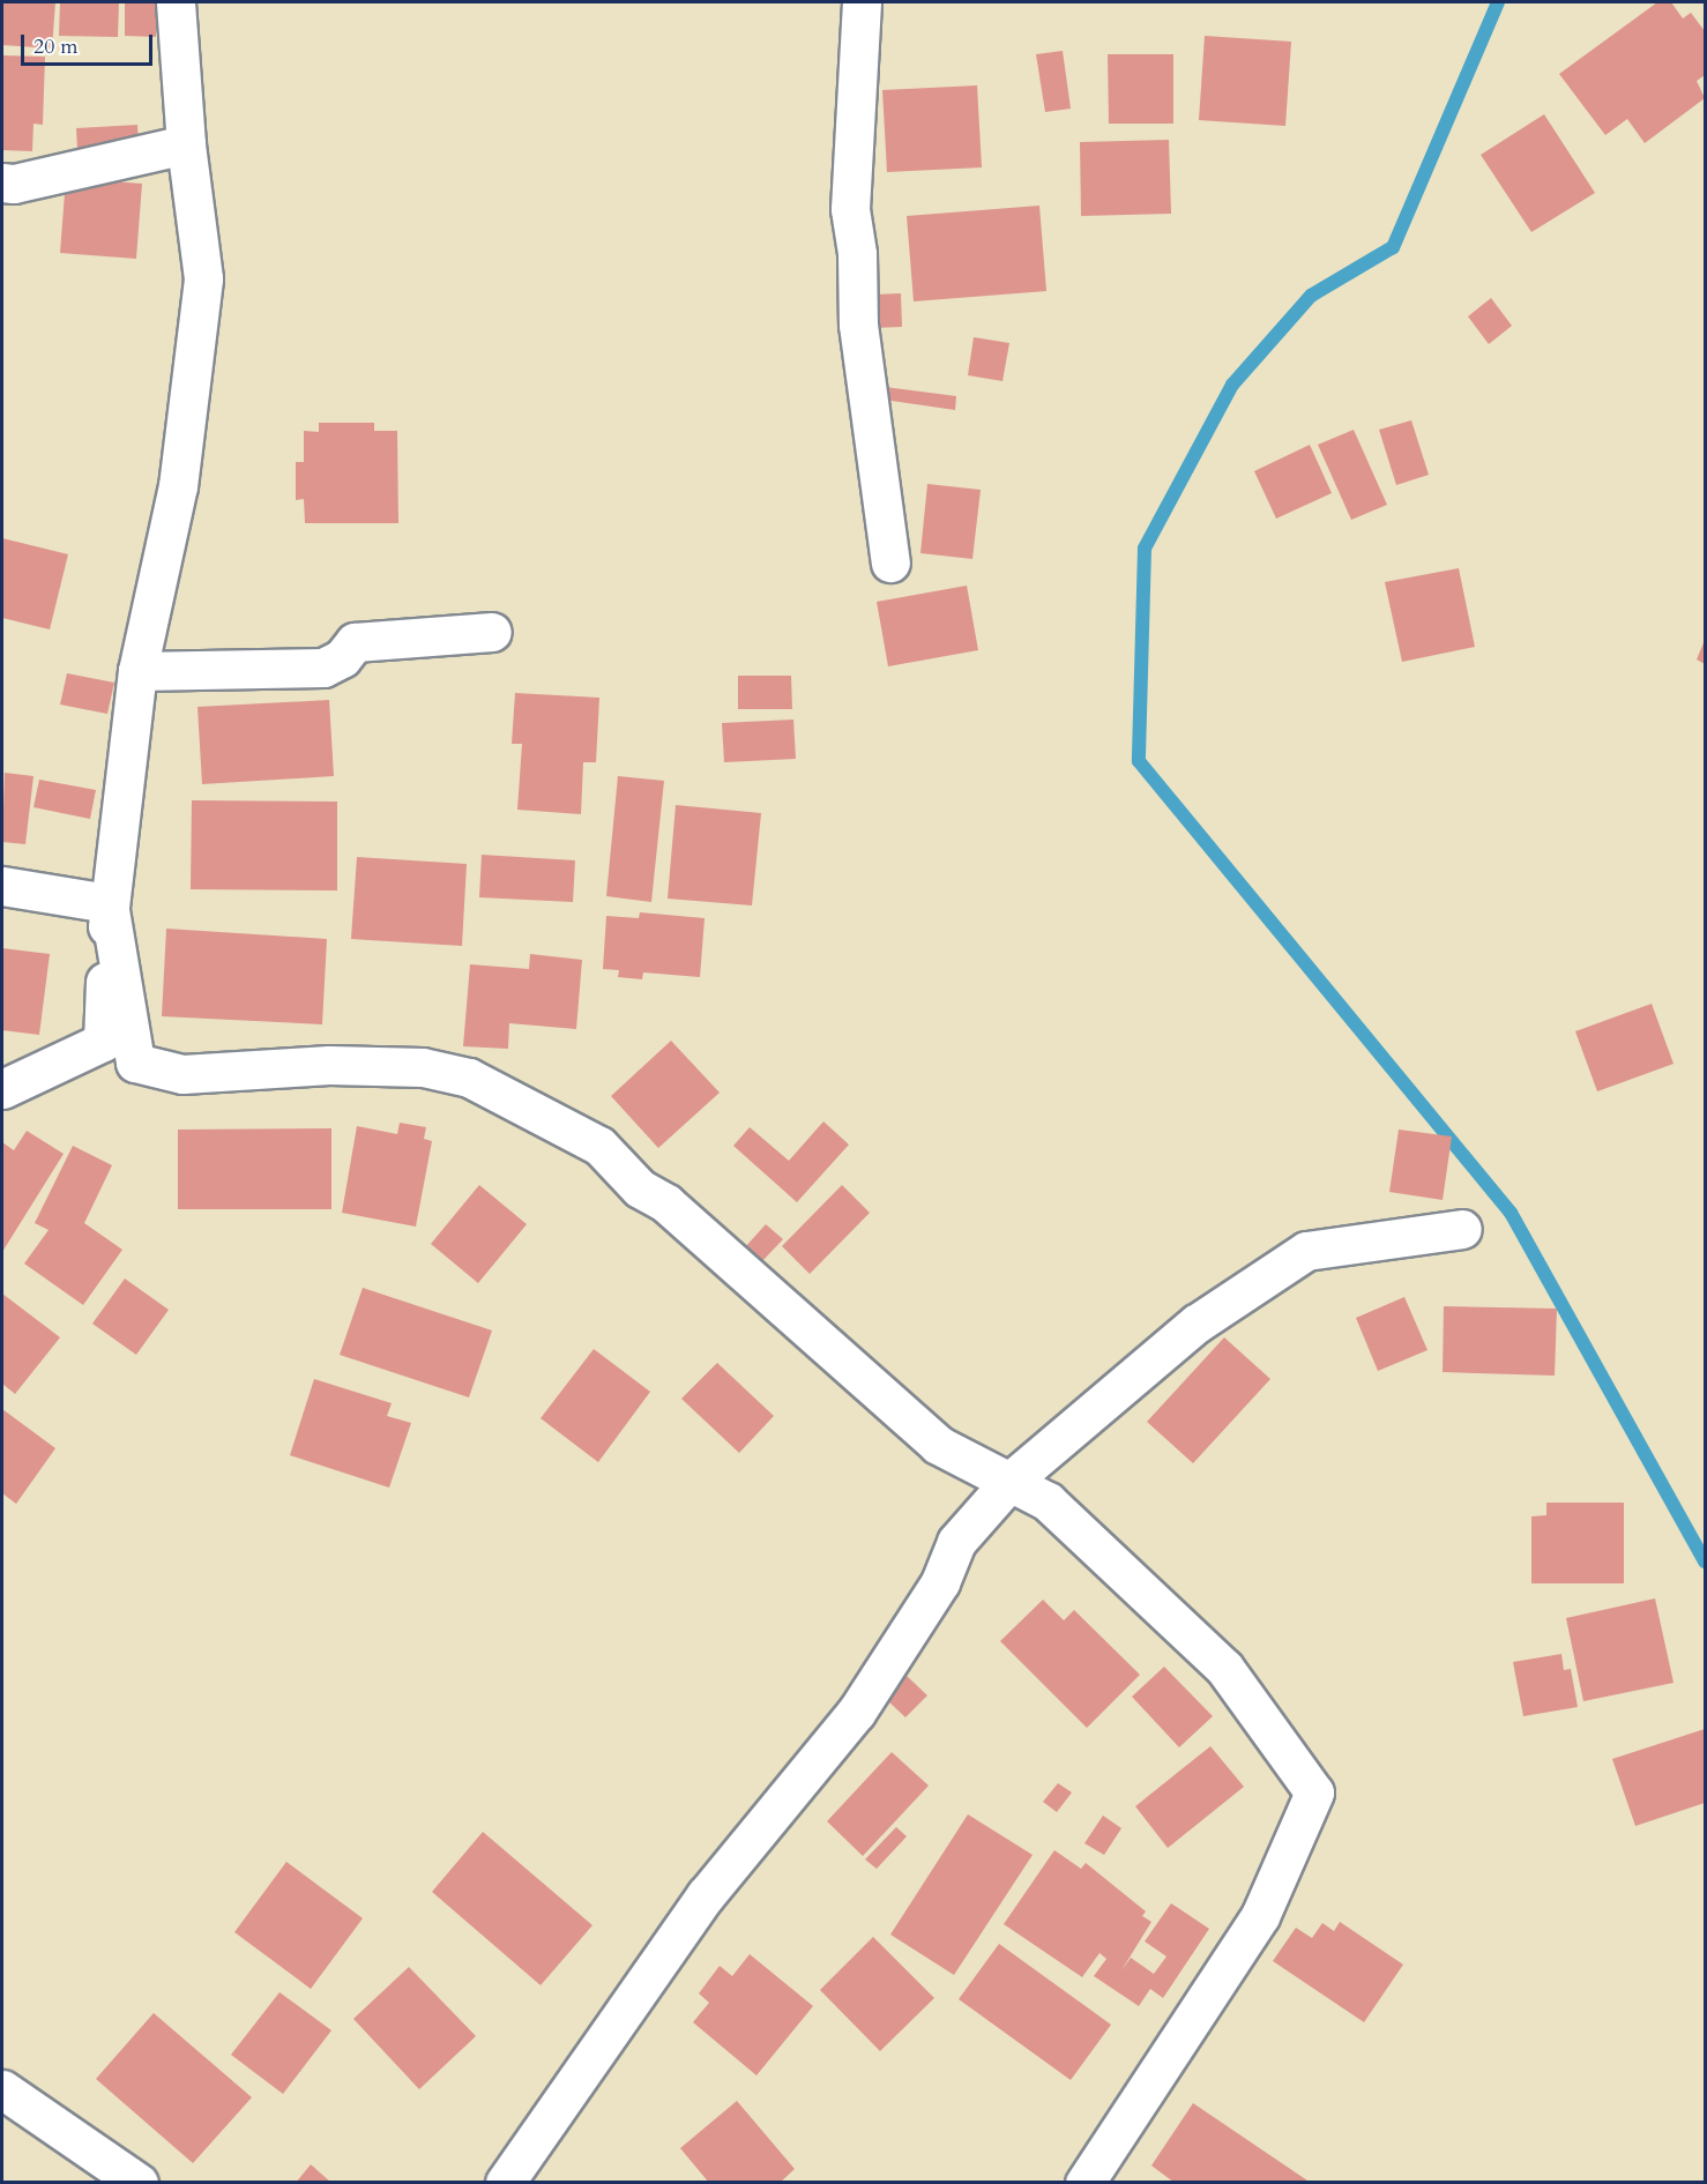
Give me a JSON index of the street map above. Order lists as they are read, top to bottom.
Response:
{
  "scale_bar": "20 m"
}
